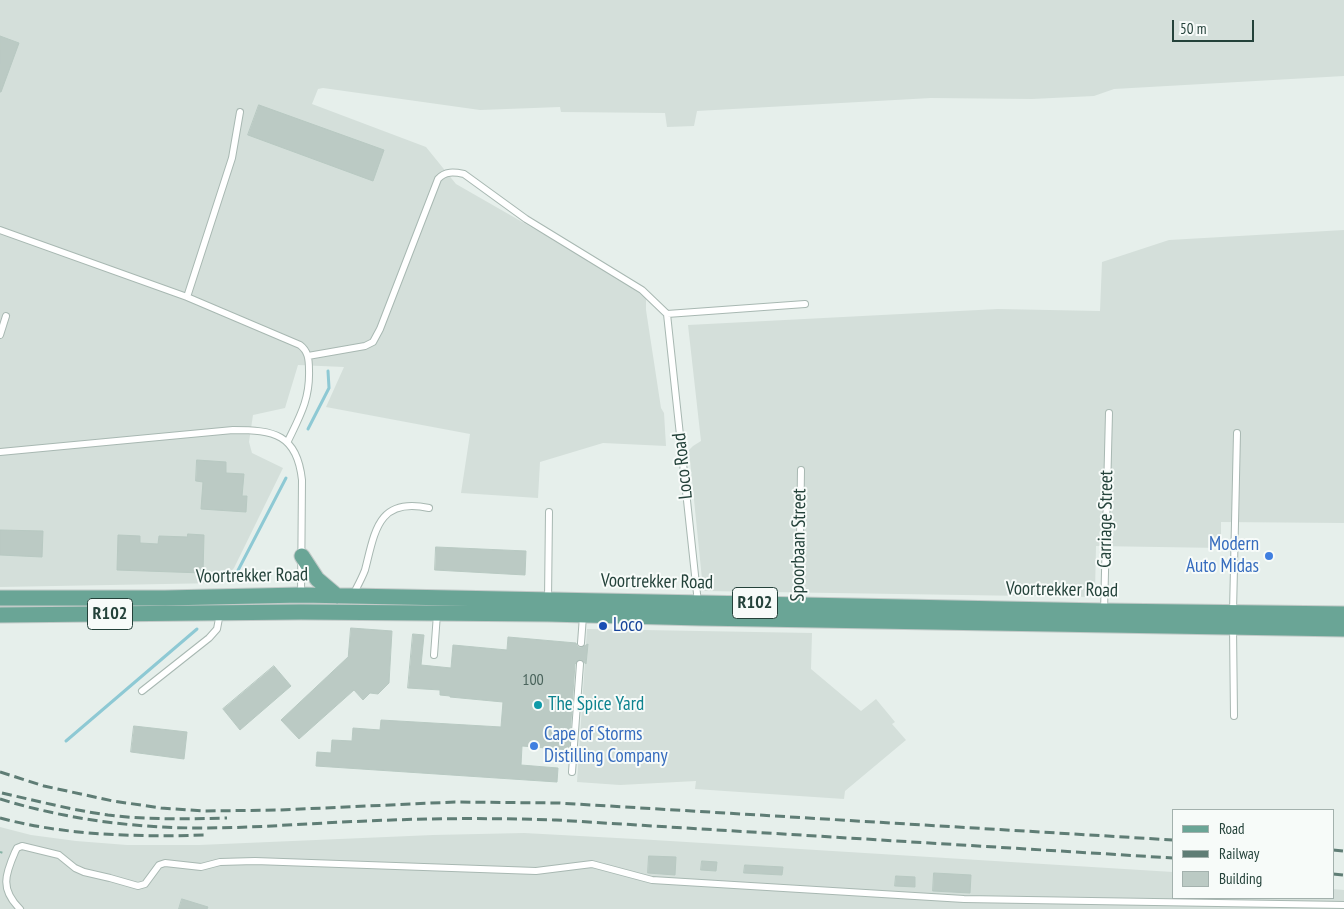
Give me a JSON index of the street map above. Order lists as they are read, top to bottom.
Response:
{
  "streets": {
    "main road": ["Voortrekker Road", "R102"],
    "lane": ["Loco Road", "Carriage Street", "Spoorbaan Street"]
  },
  "crossings": [
    ["Loco Road", "Voortrekker Road"],
    ["Carriage Street", "Voortrekker Road"],
    ["Spoorbaan Street", "Voortrekker Road"]
  ],
  "places": [
    "Modern Auto Midas",
    "Loco",
    "The Spice Yard",
    "Cape of Storms Distilling Company"
  ],
  "house_numbers": ["100"],
  "legend": ["Road", "Railway", "Building"],
  "scale_bar": "50 m"
}
